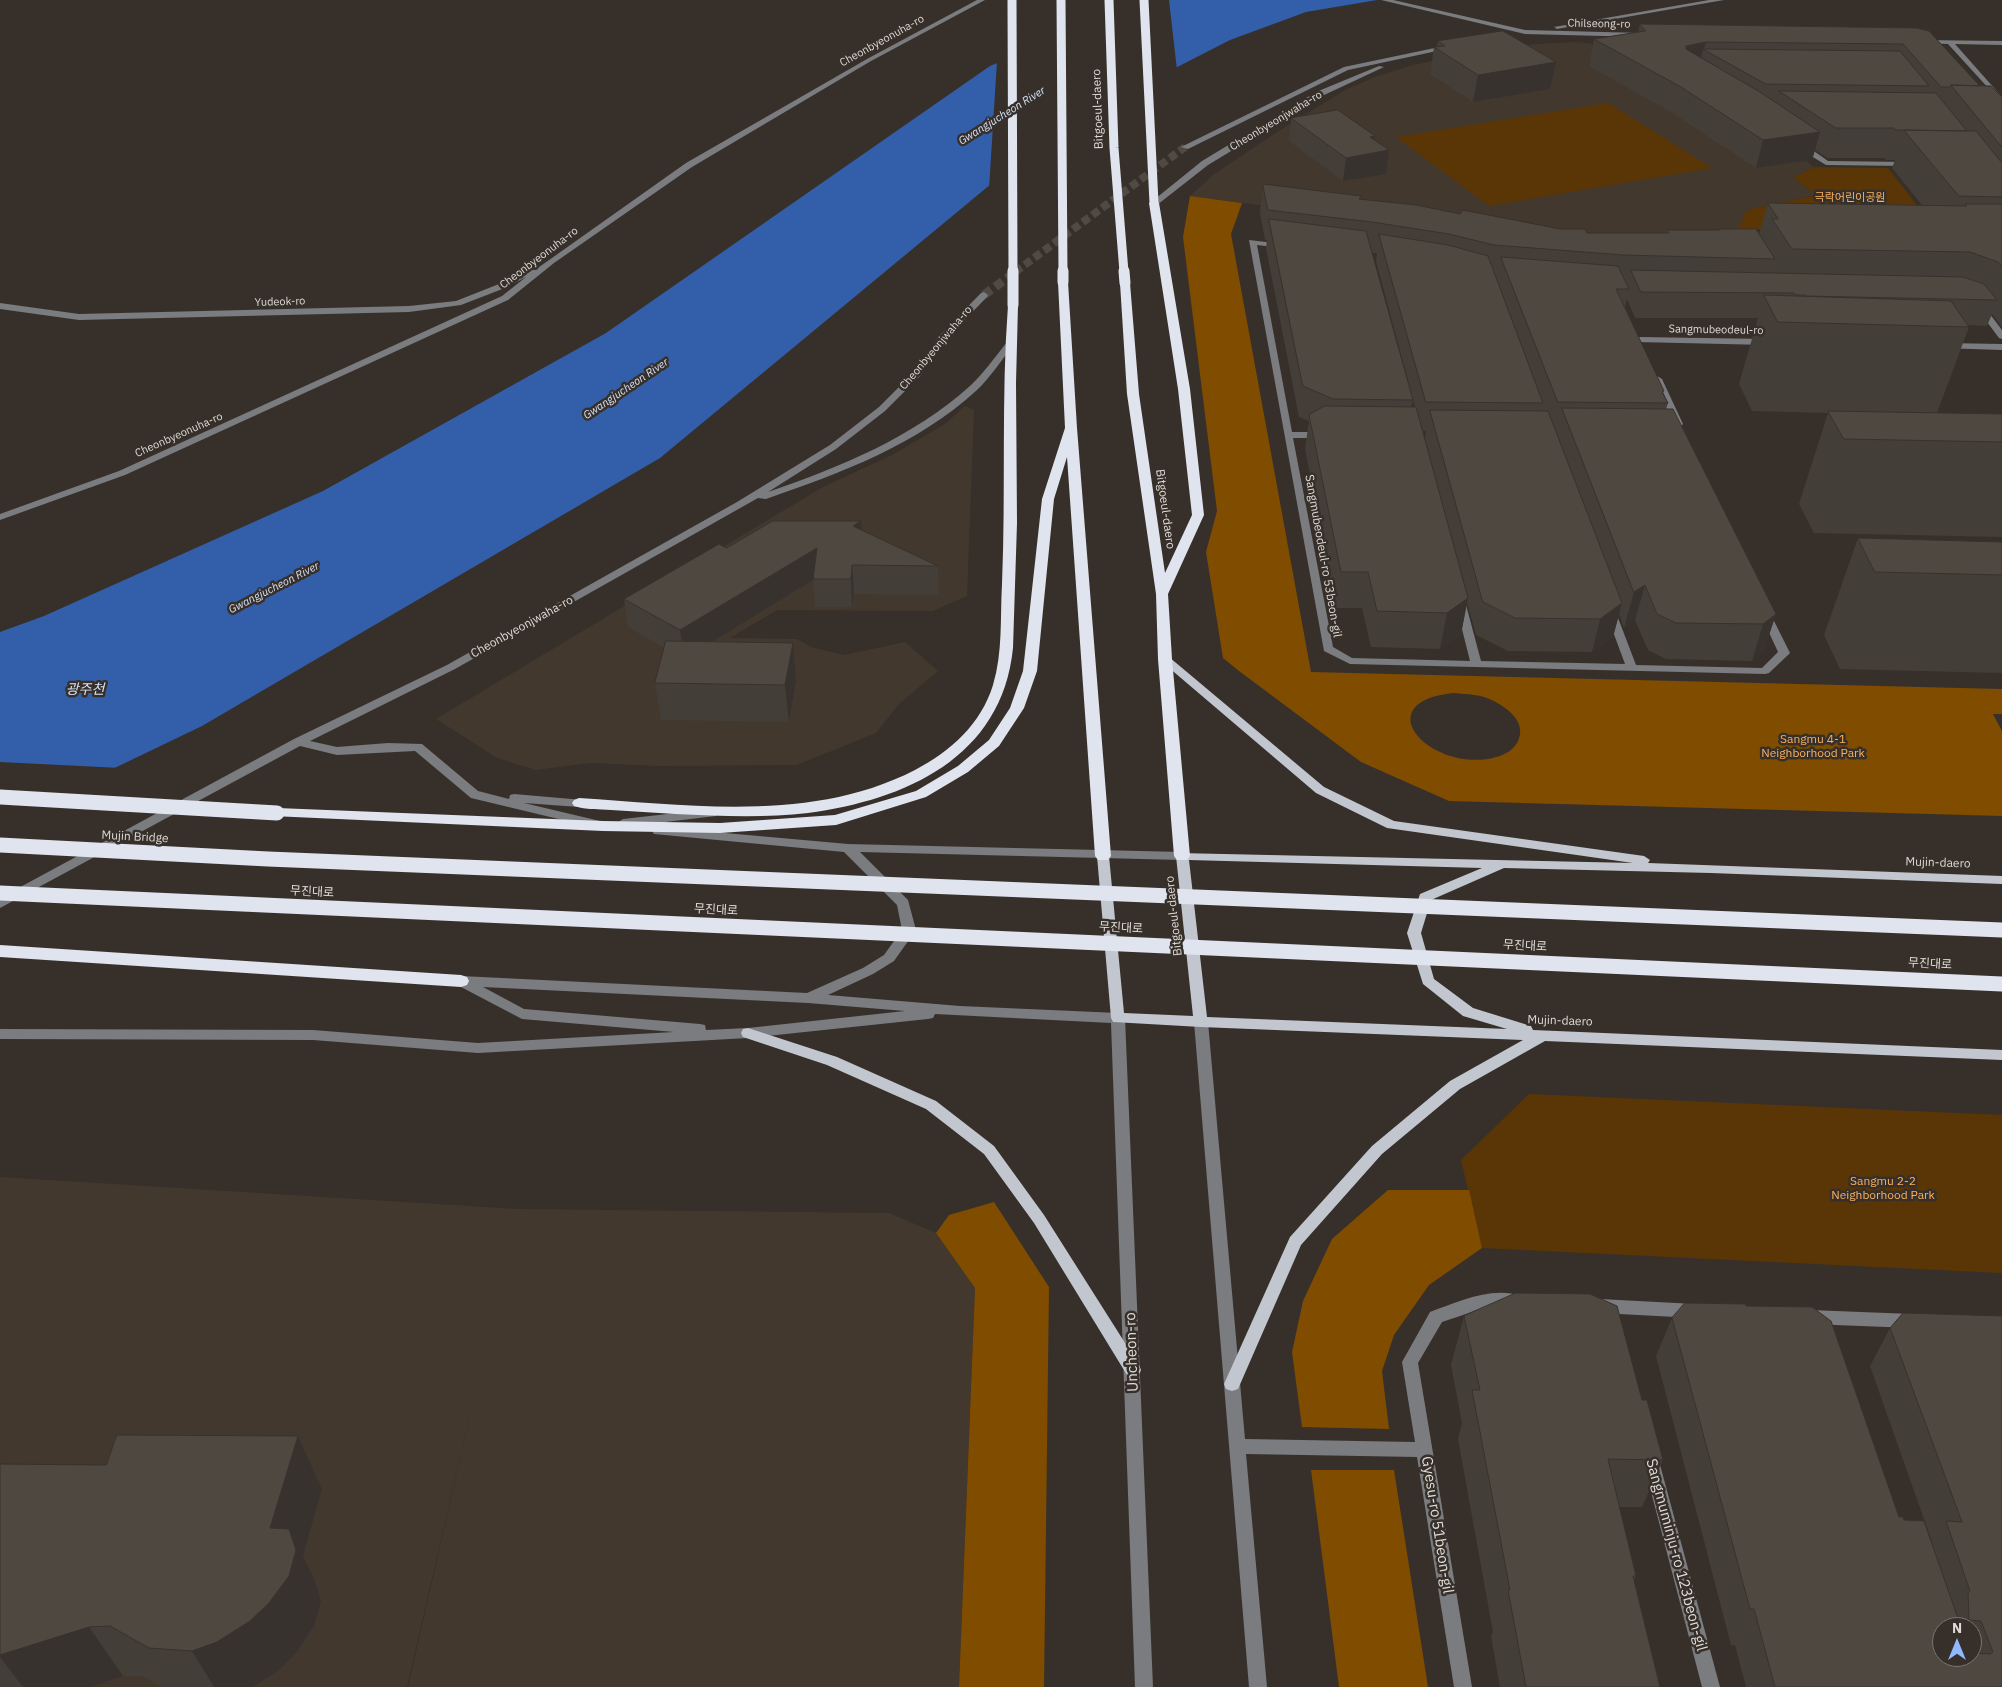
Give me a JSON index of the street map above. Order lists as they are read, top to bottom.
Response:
{
  "streets": {
    "highway": ["Bitgoeul-daero", "Mujin Bridge", "무진대로"],
    "main road": ["Mujin-daero"],
    "street": [
      "Chilseong-ro",
      "Cheonbyeonuha-ro",
      "Cheonbyeonjwaha-ro",
      "Yudeok-ro",
      "Sangmubeodeul-ro",
      "Sangmubeodeul-ro 53beon-gil",
      "Uncheon-ro",
      "Gyesu-ro 51beon-gil",
      "Sangmuminju-ro 123beon-gil"
    ]
  },
  "crossings": [
    ["Cheonbyeonuha-ro", "Yudeok-ro"],
    ["Bitgoeul-daero", "Mujin-daero"],
    ["Mujin-daero", "Uncheon-ro"]
  ],
  "water": ["Gwangjucheon River", "광주천"],
  "parks": ["극락어린이공원", "Sangmu 4-1 Neighborhood Park", "Sangmu 2-2 Neighborhood Park"],
  "north": "top"
}
